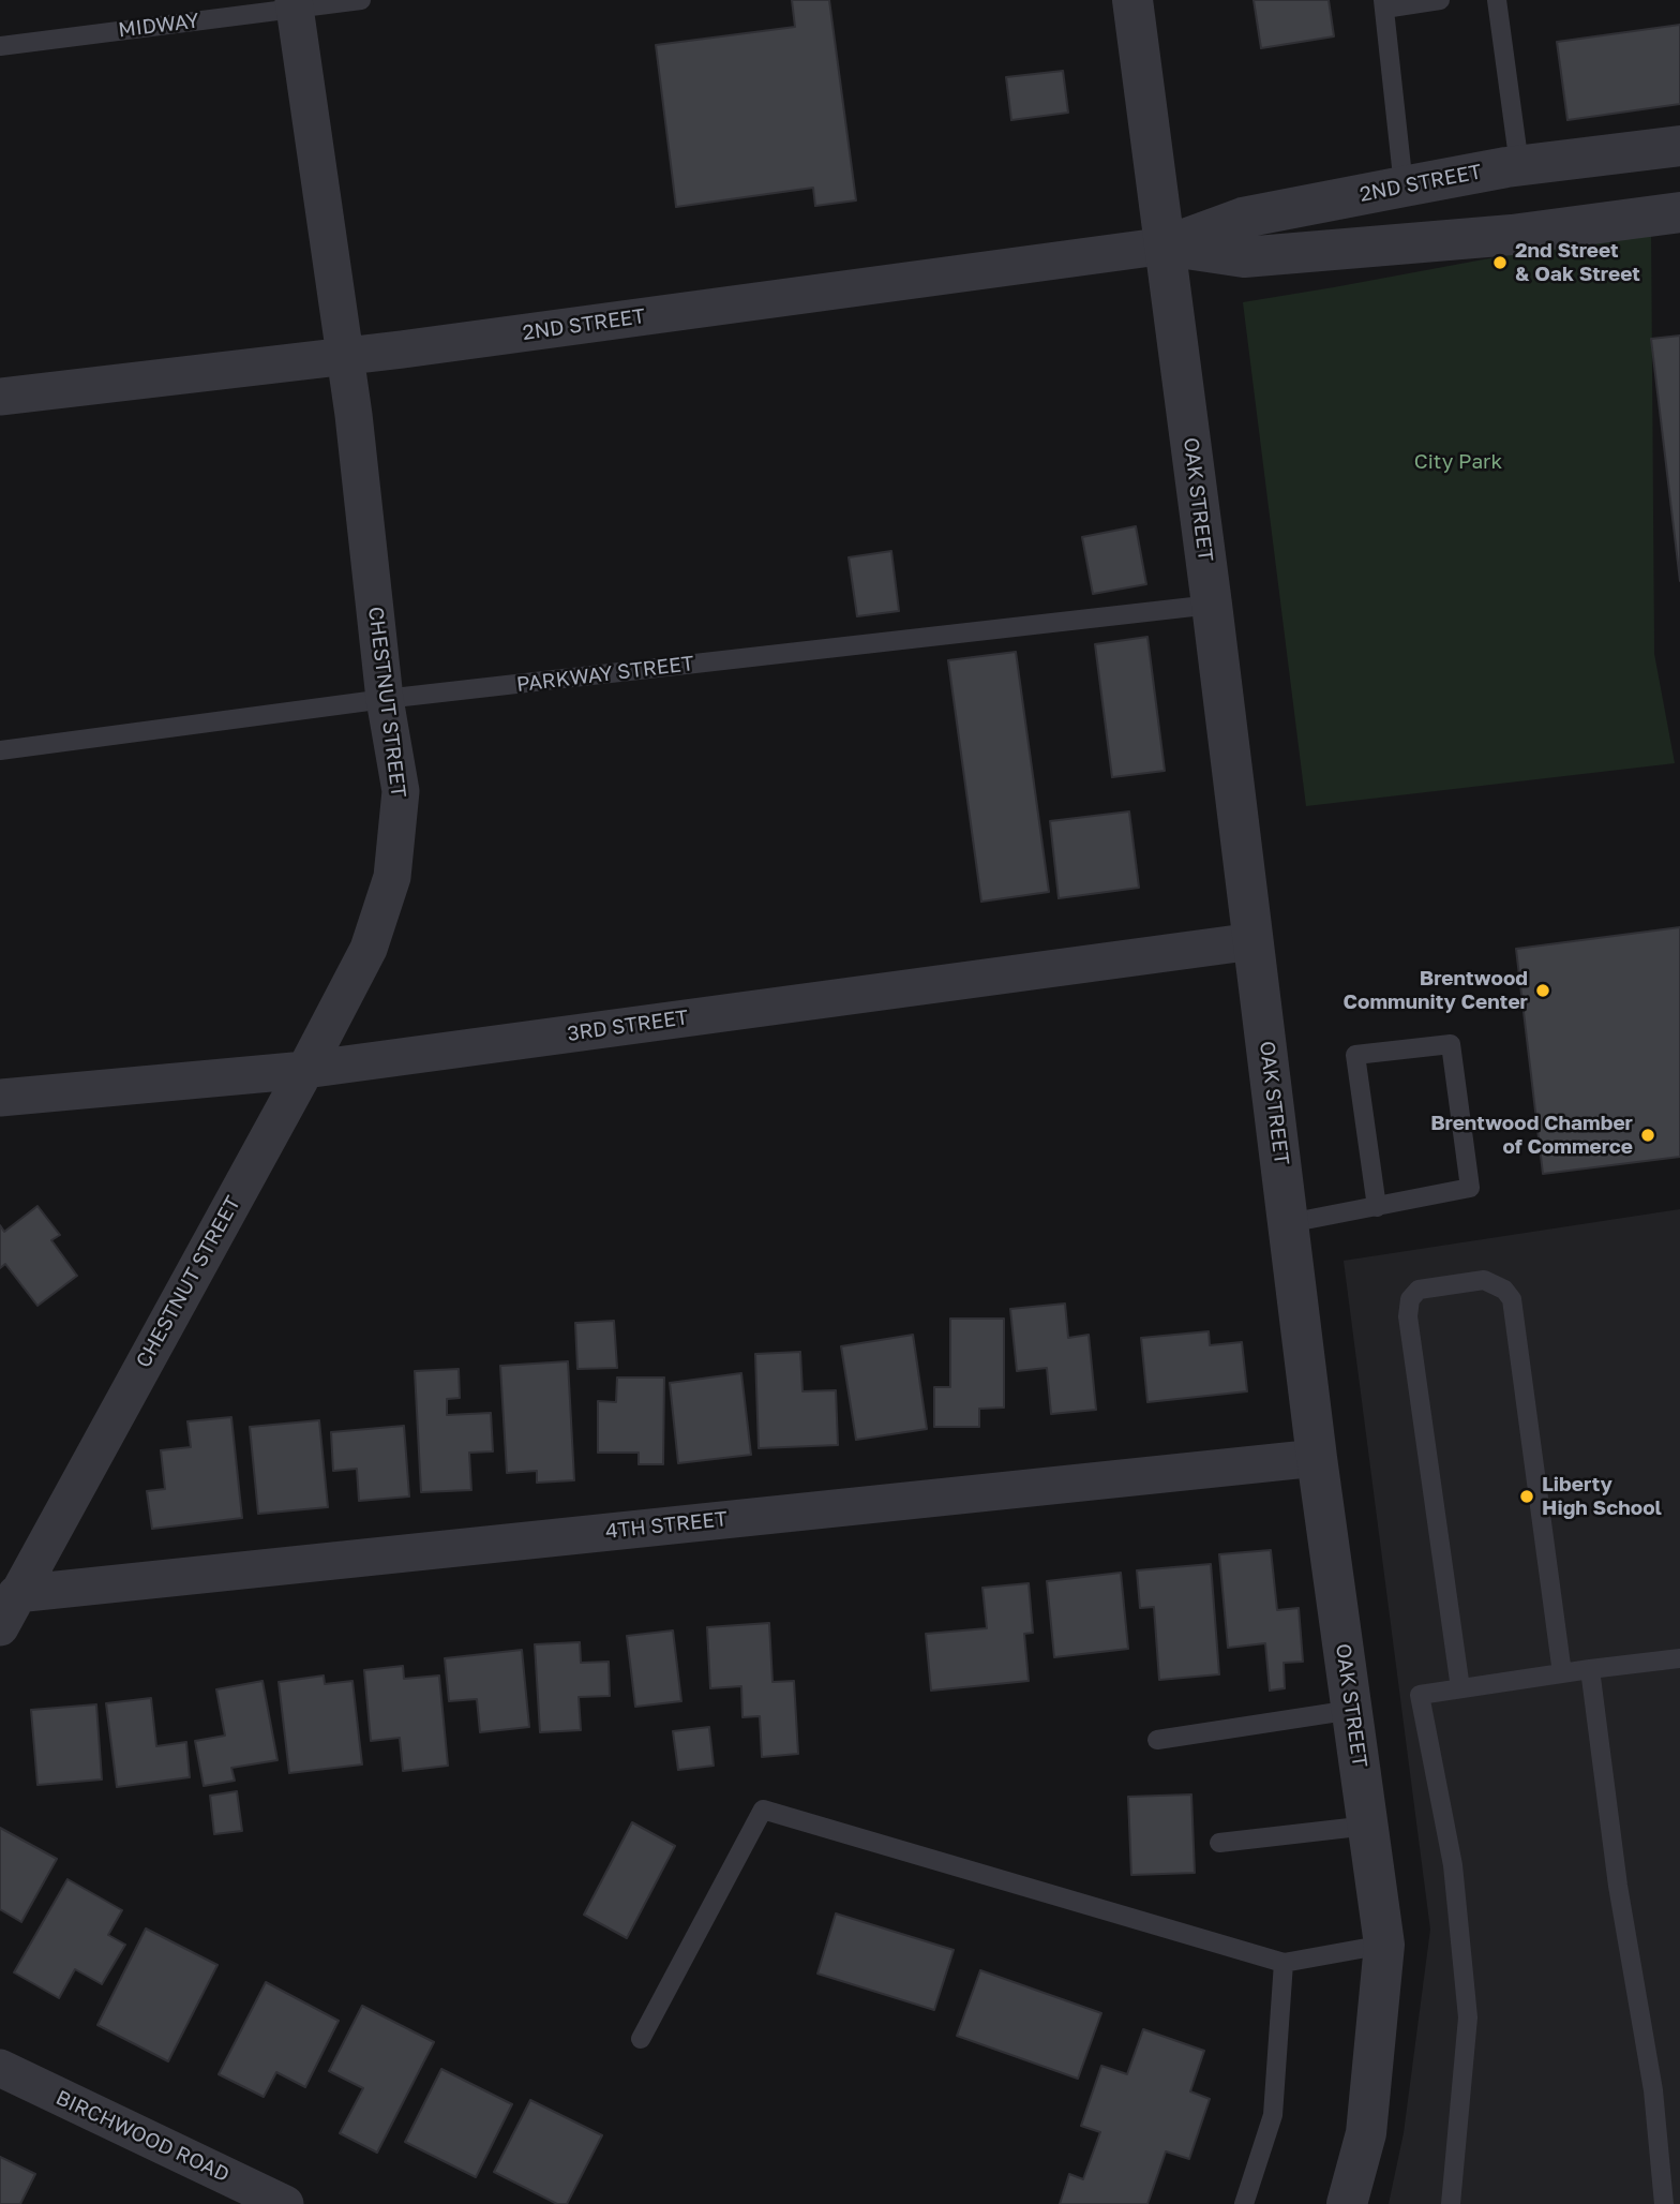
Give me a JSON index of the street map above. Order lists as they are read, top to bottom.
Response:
{
  "streets": {
    "street": [
      "2ND STREET",
      "OAK STREET",
      "CHESTNUT STREET",
      "3RD STREET",
      "4TH STREET",
      "BIRCHWOOD ROAD"
    ],
    "lane": ["MIDWAY", "PARKWAY STREET"]
  },
  "crossings": [
    ["MIDWAY", "CHESTNUT STREET"],
    ["2ND STREET", "OAK STREET"],
    ["2ND STREET", "CHESTNUT STREET"],
    ["OAK STREET", "PARKWAY STREET"],
    ["OAK STREET", "3RD STREET"],
    ["OAK STREET", "4TH STREET"],
    ["PARKWAY STREET", "CHESTNUT STREET"],
    ["CHESTNUT STREET", "3RD STREET"],
    ["CHESTNUT STREET", "4TH STREET"]
  ],
  "parks": ["City Park"],
  "places": [
    "2nd Street & Oak Street",
    "Brentwood Community Center",
    "Brentwood Chamber of Commerce",
    "Liberty High School"
  ]
}
